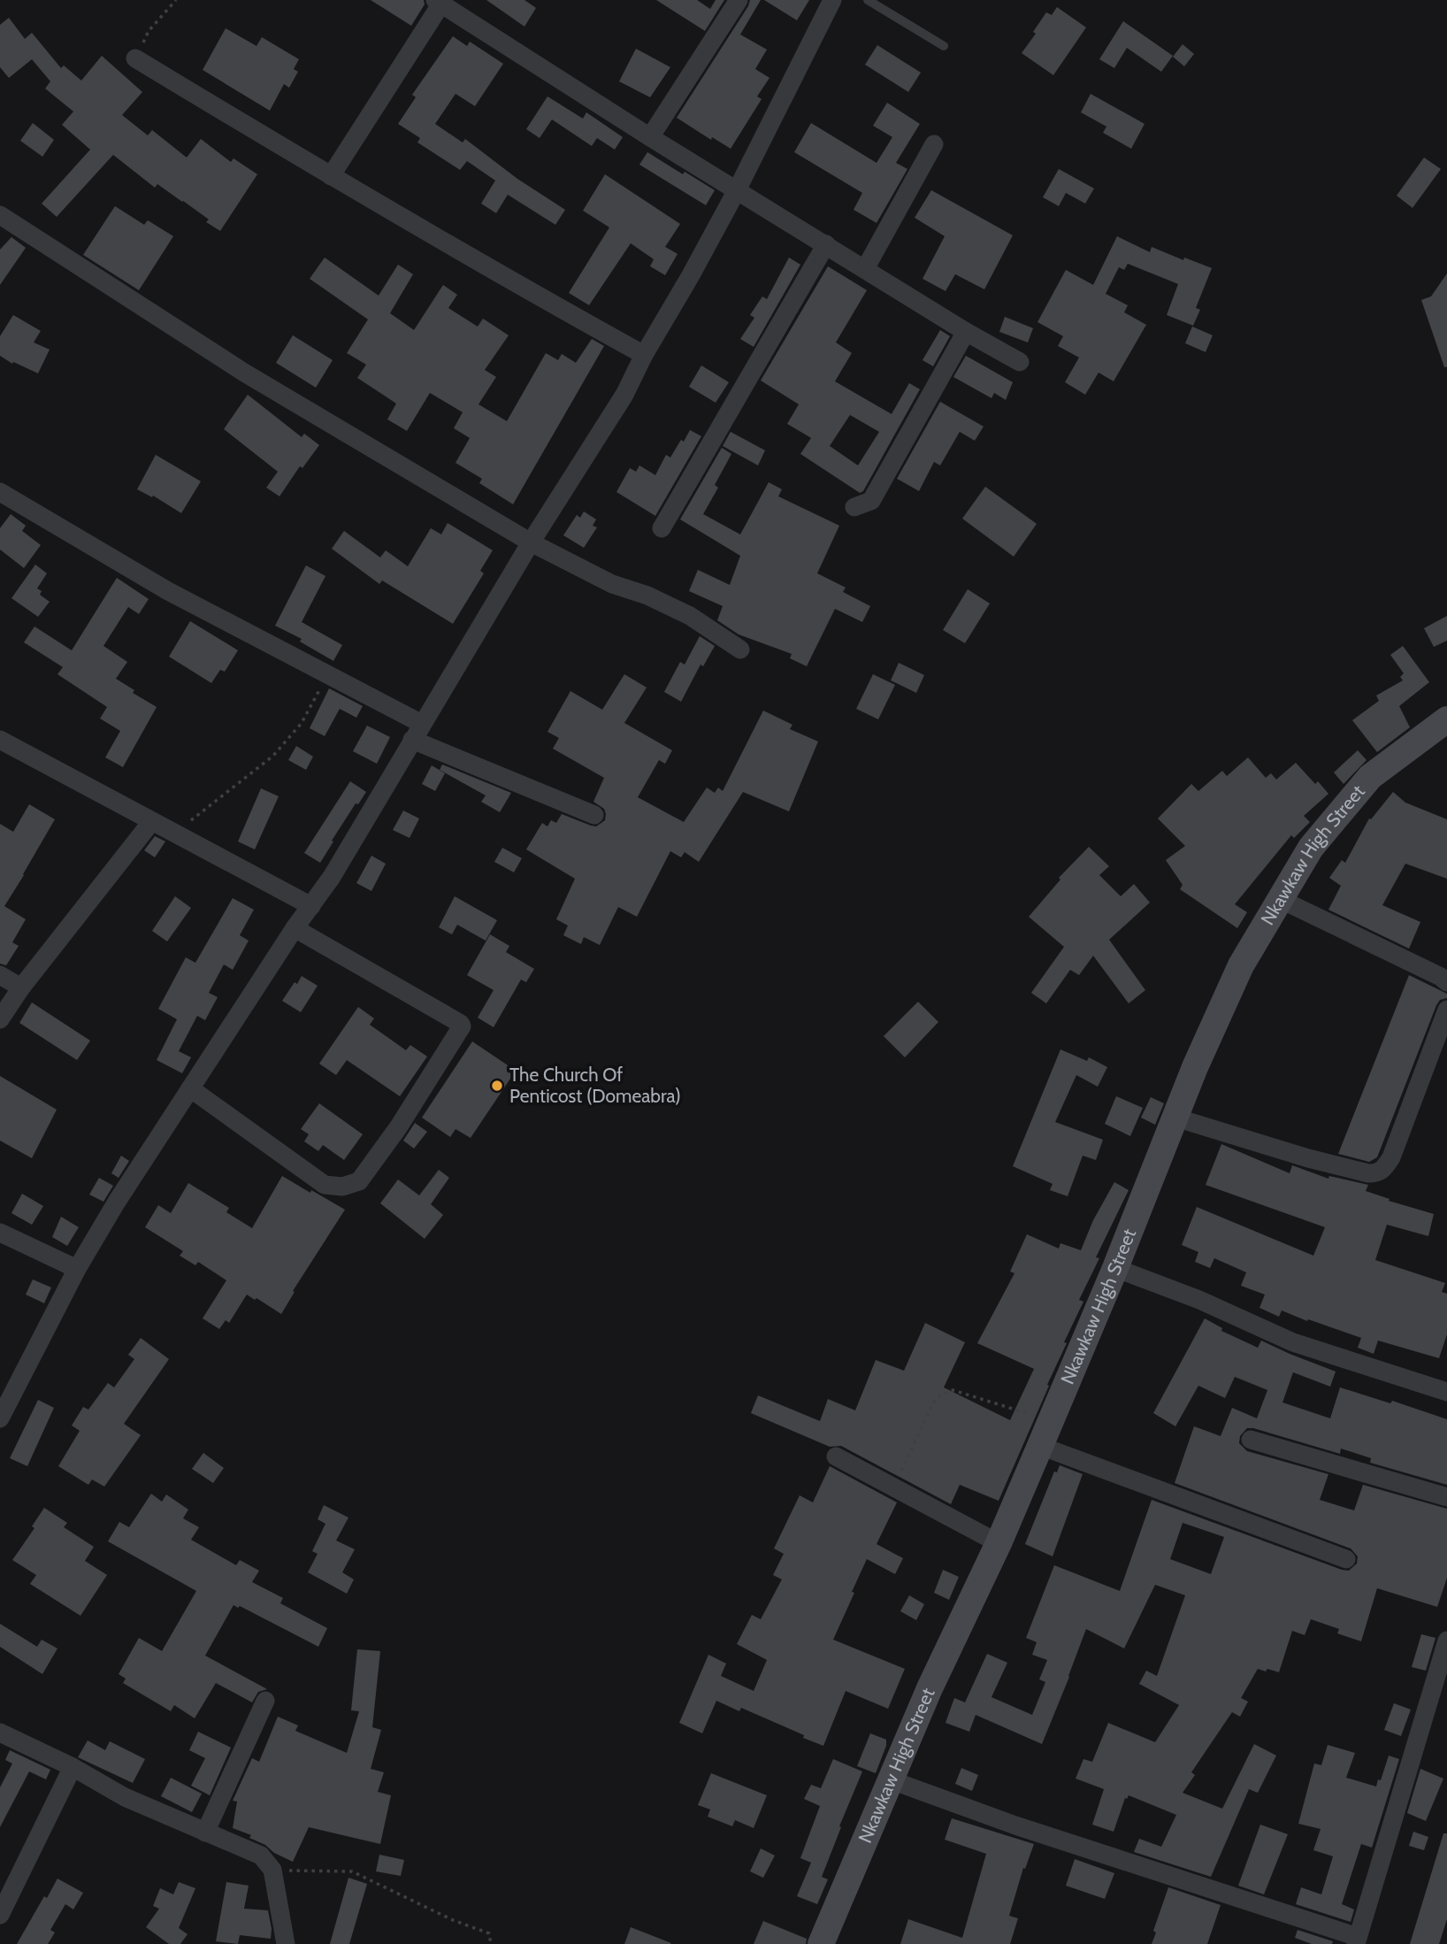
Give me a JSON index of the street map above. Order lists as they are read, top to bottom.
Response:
{
  "streets": {
    "main road": ["Nkawkaw High Street"]
  },
  "places": ["The Church Of Penticost (Domeabra)"]
}
